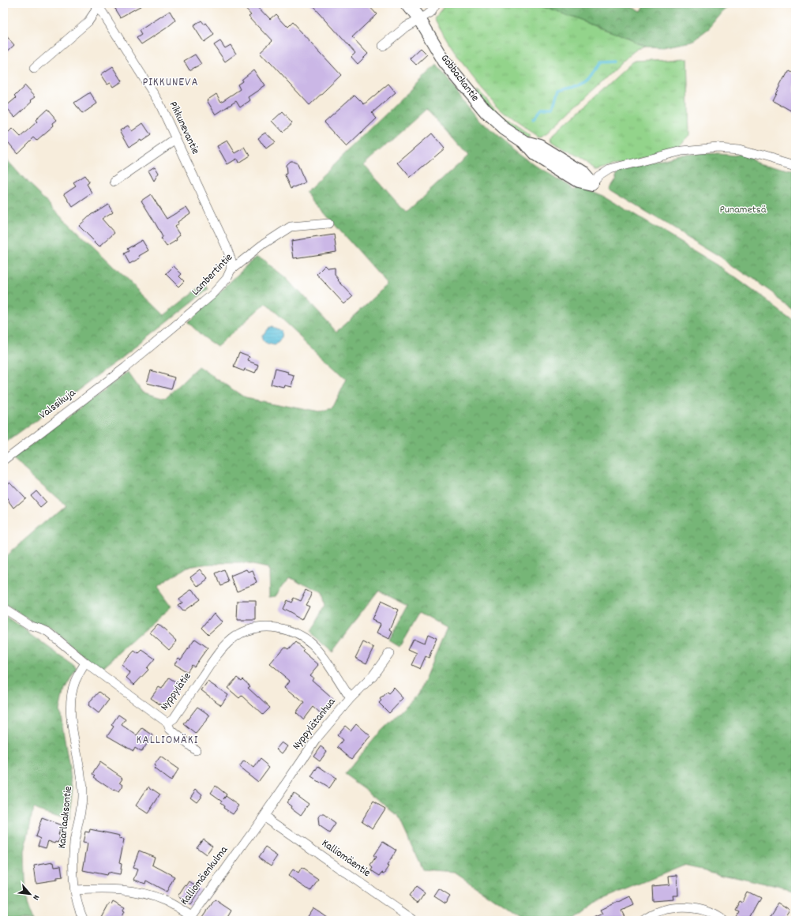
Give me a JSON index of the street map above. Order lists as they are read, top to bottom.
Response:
{
  "streets": {
    "street": [
      "Gobbackantie",
      "Pikkunevantie",
      "Lambertintie",
      "Valssikuja",
      "Nyppylätie",
      "Nyppylätanhua",
      "Kaarlaaksontie",
      "Kalliomäentie",
      "Kalliomäenkulma"
    ]
  },
  "crossings": [
    ["Pikkunevantie", "Lambertintie"],
    ["Lambertintie", "Valssikuja"],
    ["Nyppylätie", "Nyppylätanhua"],
    ["Nyppylätie", "Kaarlaaksontie"],
    ["Nyppylätanhua", "Kalliomäentie"],
    ["Nyppylätanhua", "Kalliomäenkulma"],
    ["Kaarlaaksontie", "Kalliomäenkulma"],
    ["Kalliomäentie", "Kalliomäenkulma"]
  ],
  "districts": ["PIKKUNEVA", "KALLIOMÄKI"],
  "parks": ["Punametsä"],
  "north": "bottom right"
}
